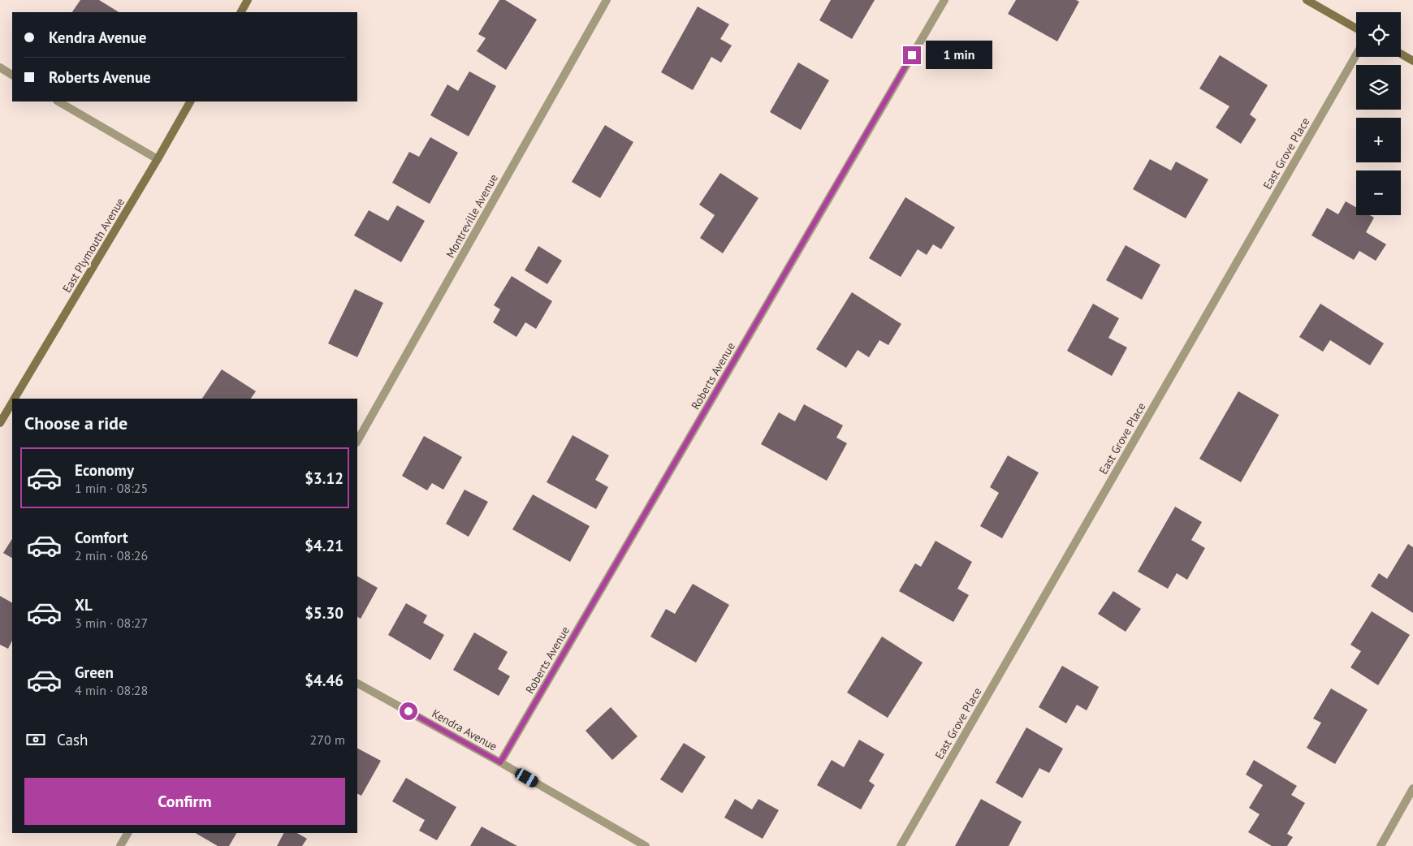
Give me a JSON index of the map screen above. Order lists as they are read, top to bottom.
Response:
{
  "streets": {
    "main road": ["East Plymouth Avenue"],
    "street": [
      "East Grove Place",
      "Montreville Avenue",
      "Roberts Avenue",
      "Kendra Avenue"
    ]
  },
  "crossings": [
    ["Roberts Avenue", "Kendra Avenue"]
  ],
  "page": {
    "map_buttons": ["+", "−"],
    "banner": ["Kendra Avenue", "Roberts Avenue"],
    "bubble": "1 min",
    "heading": "Choose a ride",
    "list": [
      {
        "name": "Economy",
        "note": "1 min · 08:25",
        "value": "$3.12"
      },
      {
        "name": "Comfort",
        "note": "2 min · 08:26",
        "value": "$4.21"
      },
      {
        "name": "XL",
        "note": "3 min · 08:27",
        "value": "$5.30"
      },
      {
        "name": "Green",
        "note": "4 min · 08:28",
        "value": "$4.46"
      }
    ],
    "pay": ["Cash", "270 m"],
    "buttons": "Confirm"
  }
}
